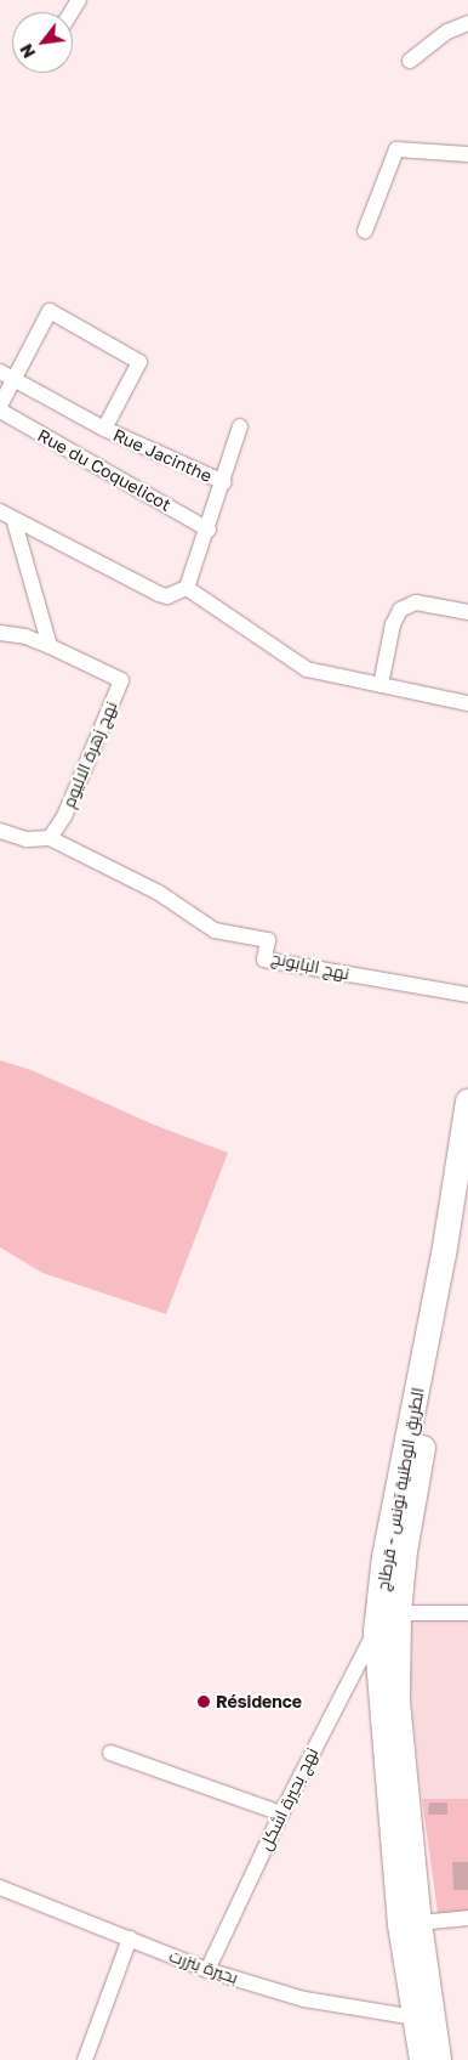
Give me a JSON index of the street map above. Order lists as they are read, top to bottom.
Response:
{
  "streets": {
    "main road": ["الطريق الوطنية تونس - قرطاج"],
    "street": [
      "Rue Jacinthe",
      "Rue du Coquelicot",
      "نهج زهرة الاليوم",
      "نهج البابونج",
      "نهج بحيرة اشكل",
      "بحيرة بنزرت"
    ]
  },
  "crossings": [
    ["نهج زهرة الاليوم", "نهج البابونج"],
    ["الطريق الوطنية تونس - قرطاج", "نهج بحيرة اشكل"],
    ["الطريق الوطنية تونس - قرطاج", "بحيرة بنزرت"],
    ["نهج بحيرة اشكل", "بحيرة بنزرت"]
  ],
  "places": ["Résidence"],
  "north": "bottom left"
}
